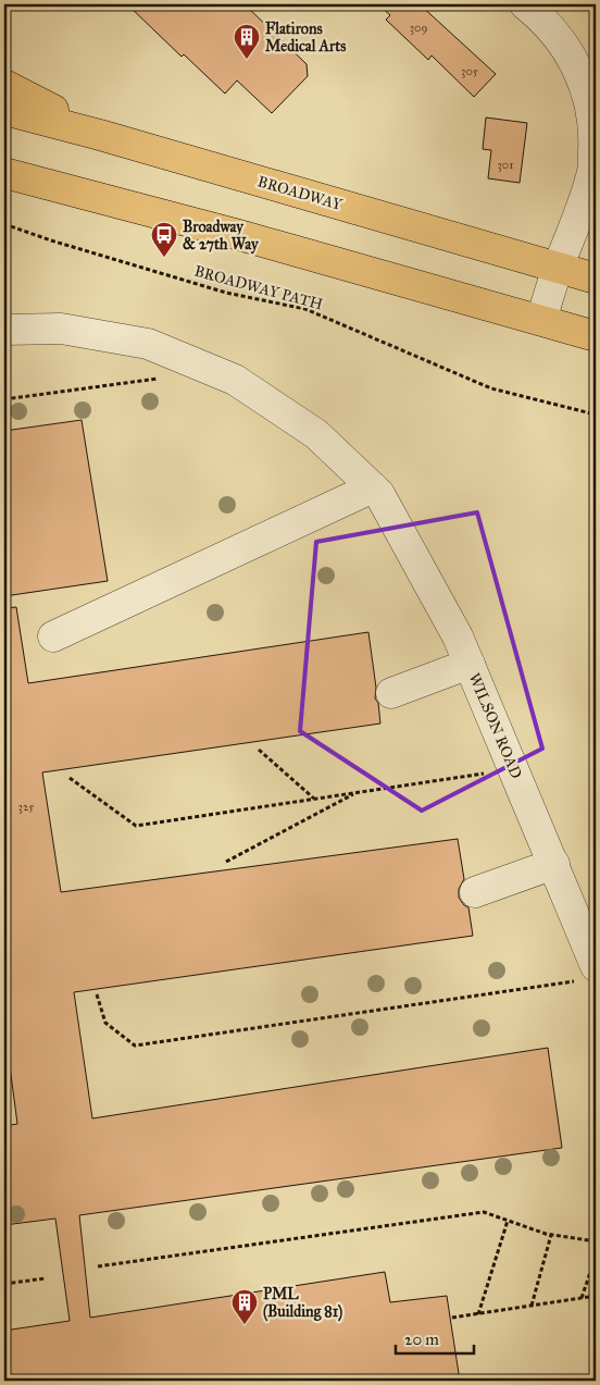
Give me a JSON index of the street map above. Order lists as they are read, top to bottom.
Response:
{
  "streets": {
    "main road": ["BROADWAY"],
    "street": ["WILSON ROAD"],
    "path": ["BROADWAY PATH"]
  },
  "places": {
    "building": ["Flatirons Medical Arts", "PML (Building 81)"],
    "bus stop": ["Broadway & 27th Way"]
  },
  "house_numbers": [
    "309",
    "305",
    "301",
    "325"
  ],
  "scale_bar": "20 m"
}
